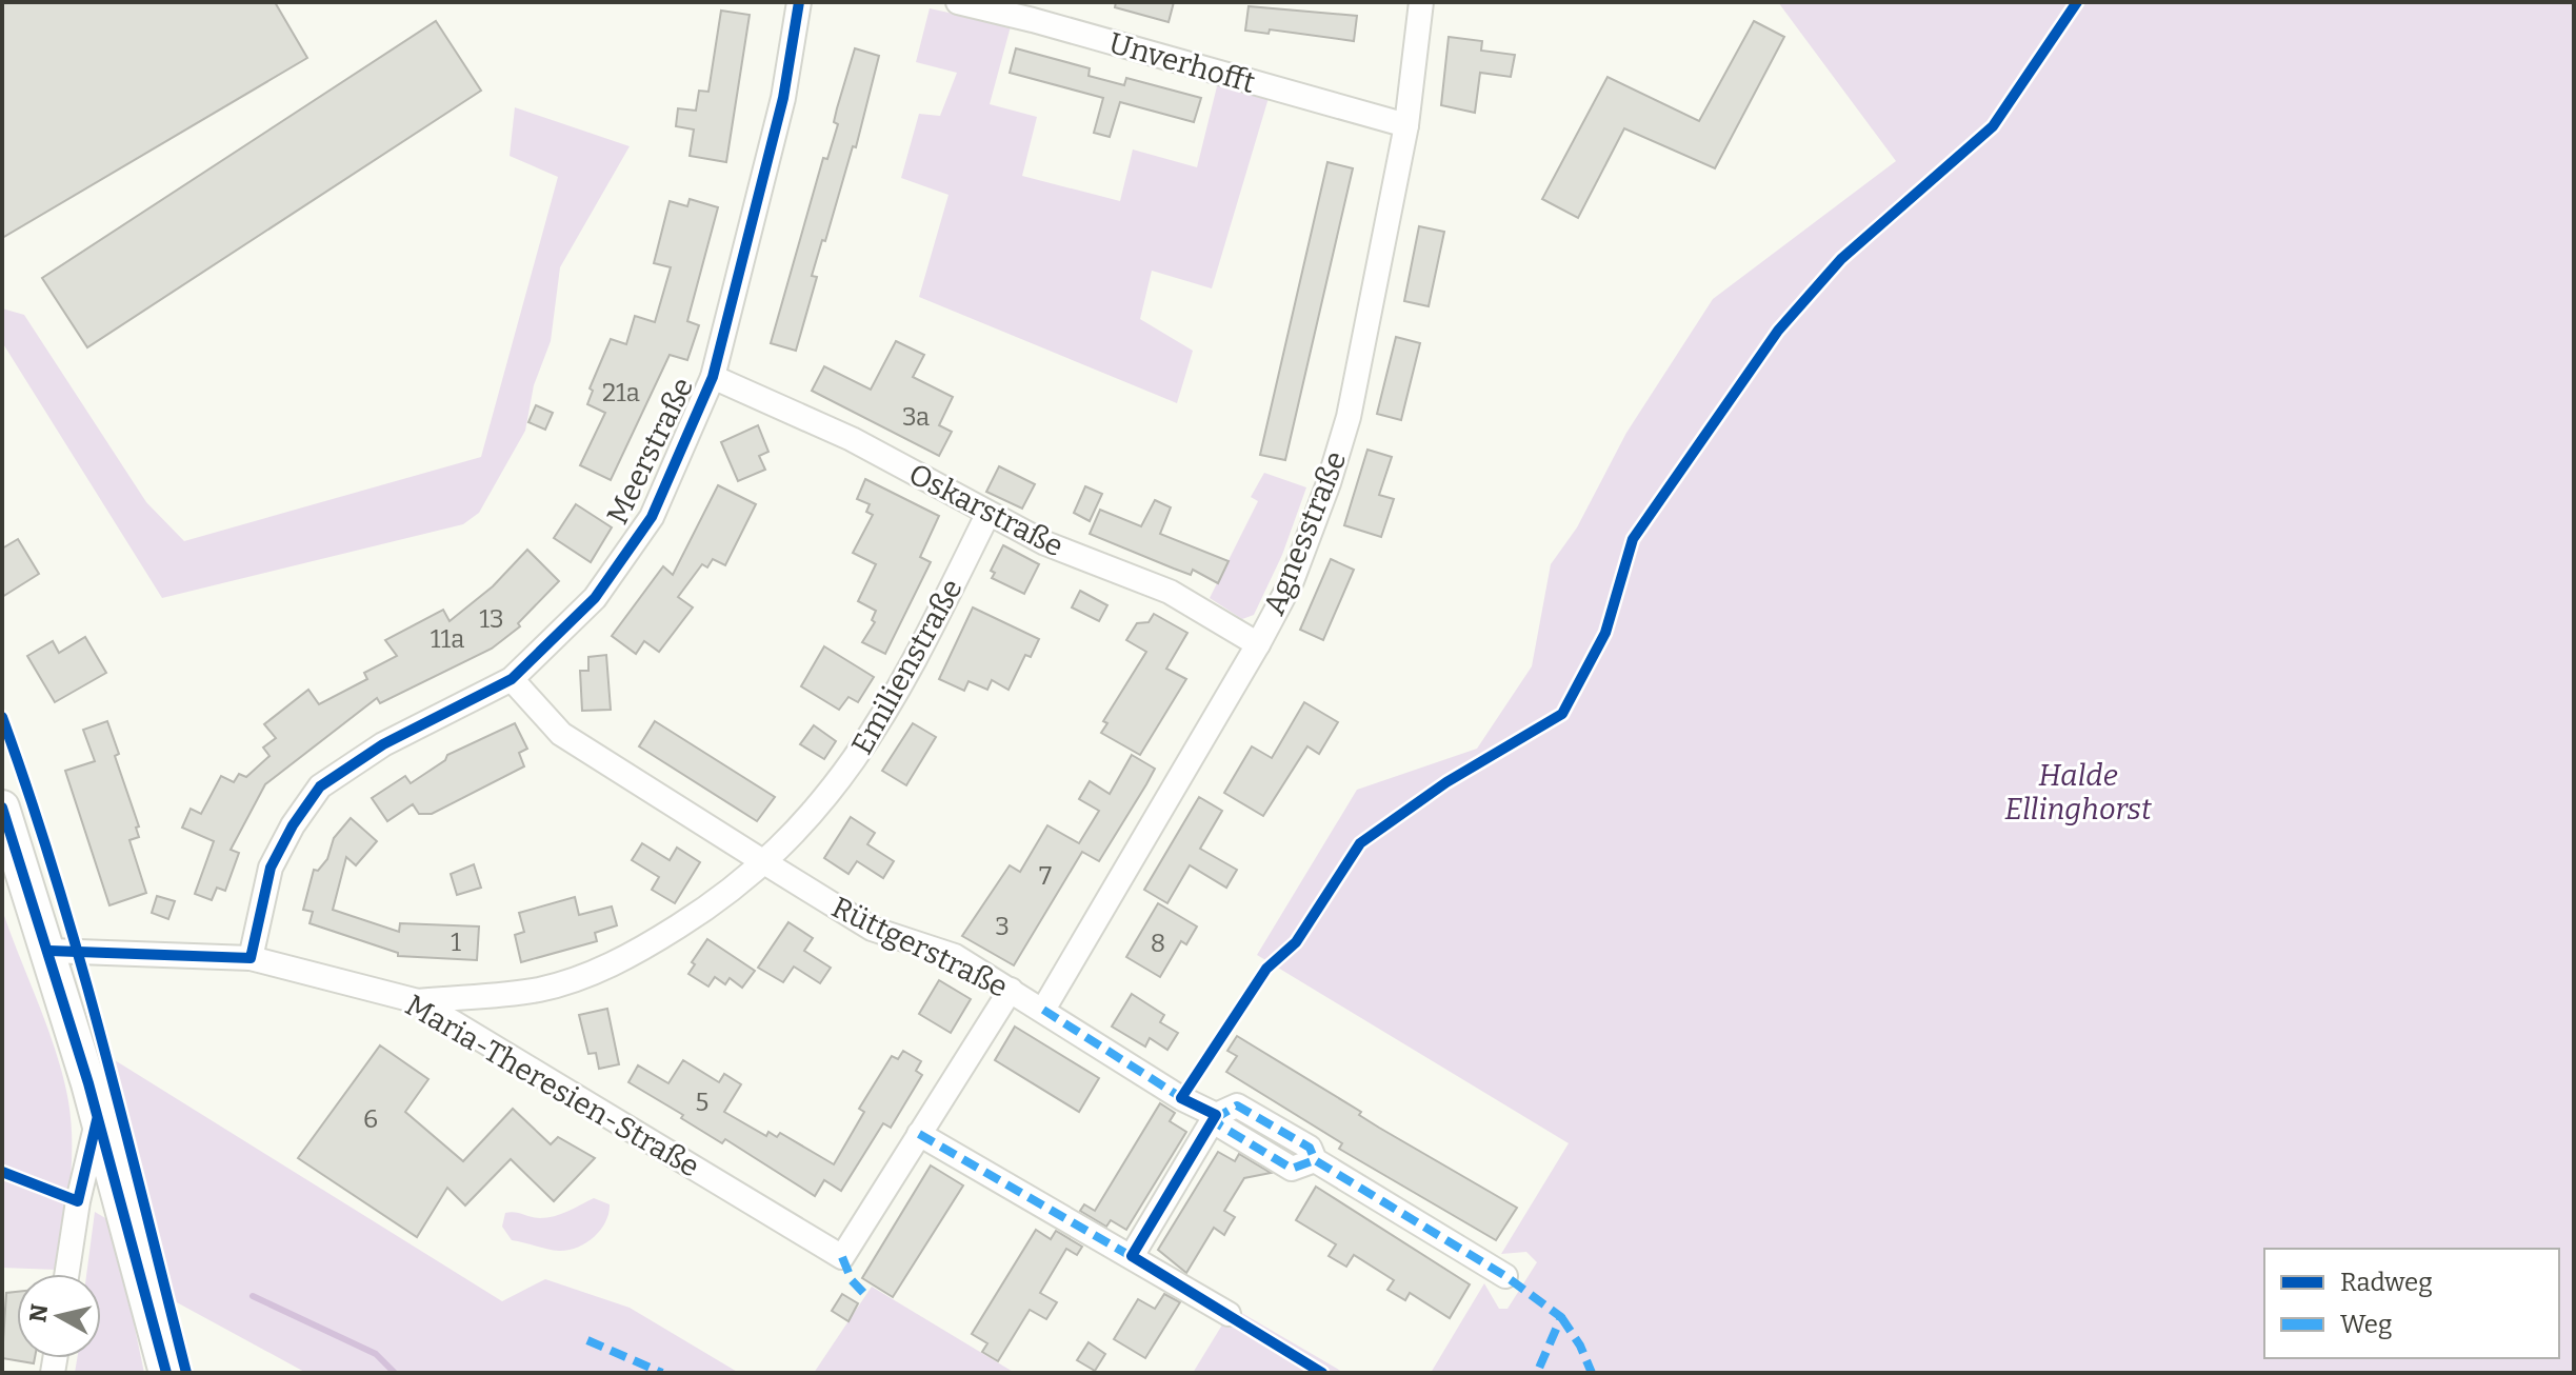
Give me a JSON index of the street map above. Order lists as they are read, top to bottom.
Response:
{
  "streets": {
    "street": [
      "Unverhofft",
      "Meerstraße",
      "Oskarstraße",
      "Agnesstraße",
      "Emilienstraße",
      "Rüttgerstraße",
      "Maria-Theresien-Straße"
    ]
  },
  "crossings": [
    ["Unverhofft", "Agnesstraße"],
    ["Meerstraße", "Oskarstraße"],
    ["Meerstraße", "Rüttgerstraße"],
    ["Meerstraße", "Maria-Theresien-Straße"],
    ["Oskarstraße", "Agnesstraße"],
    ["Oskarstraße", "Emilienstraße"],
    ["Agnesstraße", "Rüttgerstraße"],
    ["Emilienstraße", "Rüttgerstraße"],
    ["Emilienstraße", "Maria-Theresien-Straße"],
    ["Rüttgerstraße", "Maria-Theresien-Straße"]
  ],
  "parks": ["Halde Ellinghorst"],
  "house_numbers": [
    "21a",
    "3a",
    "13",
    "11a",
    "7",
    "3",
    "1",
    "8",
    "5",
    "6"
  ],
  "legend": ["Radweg", "Weg"],
  "north": "left"
}
